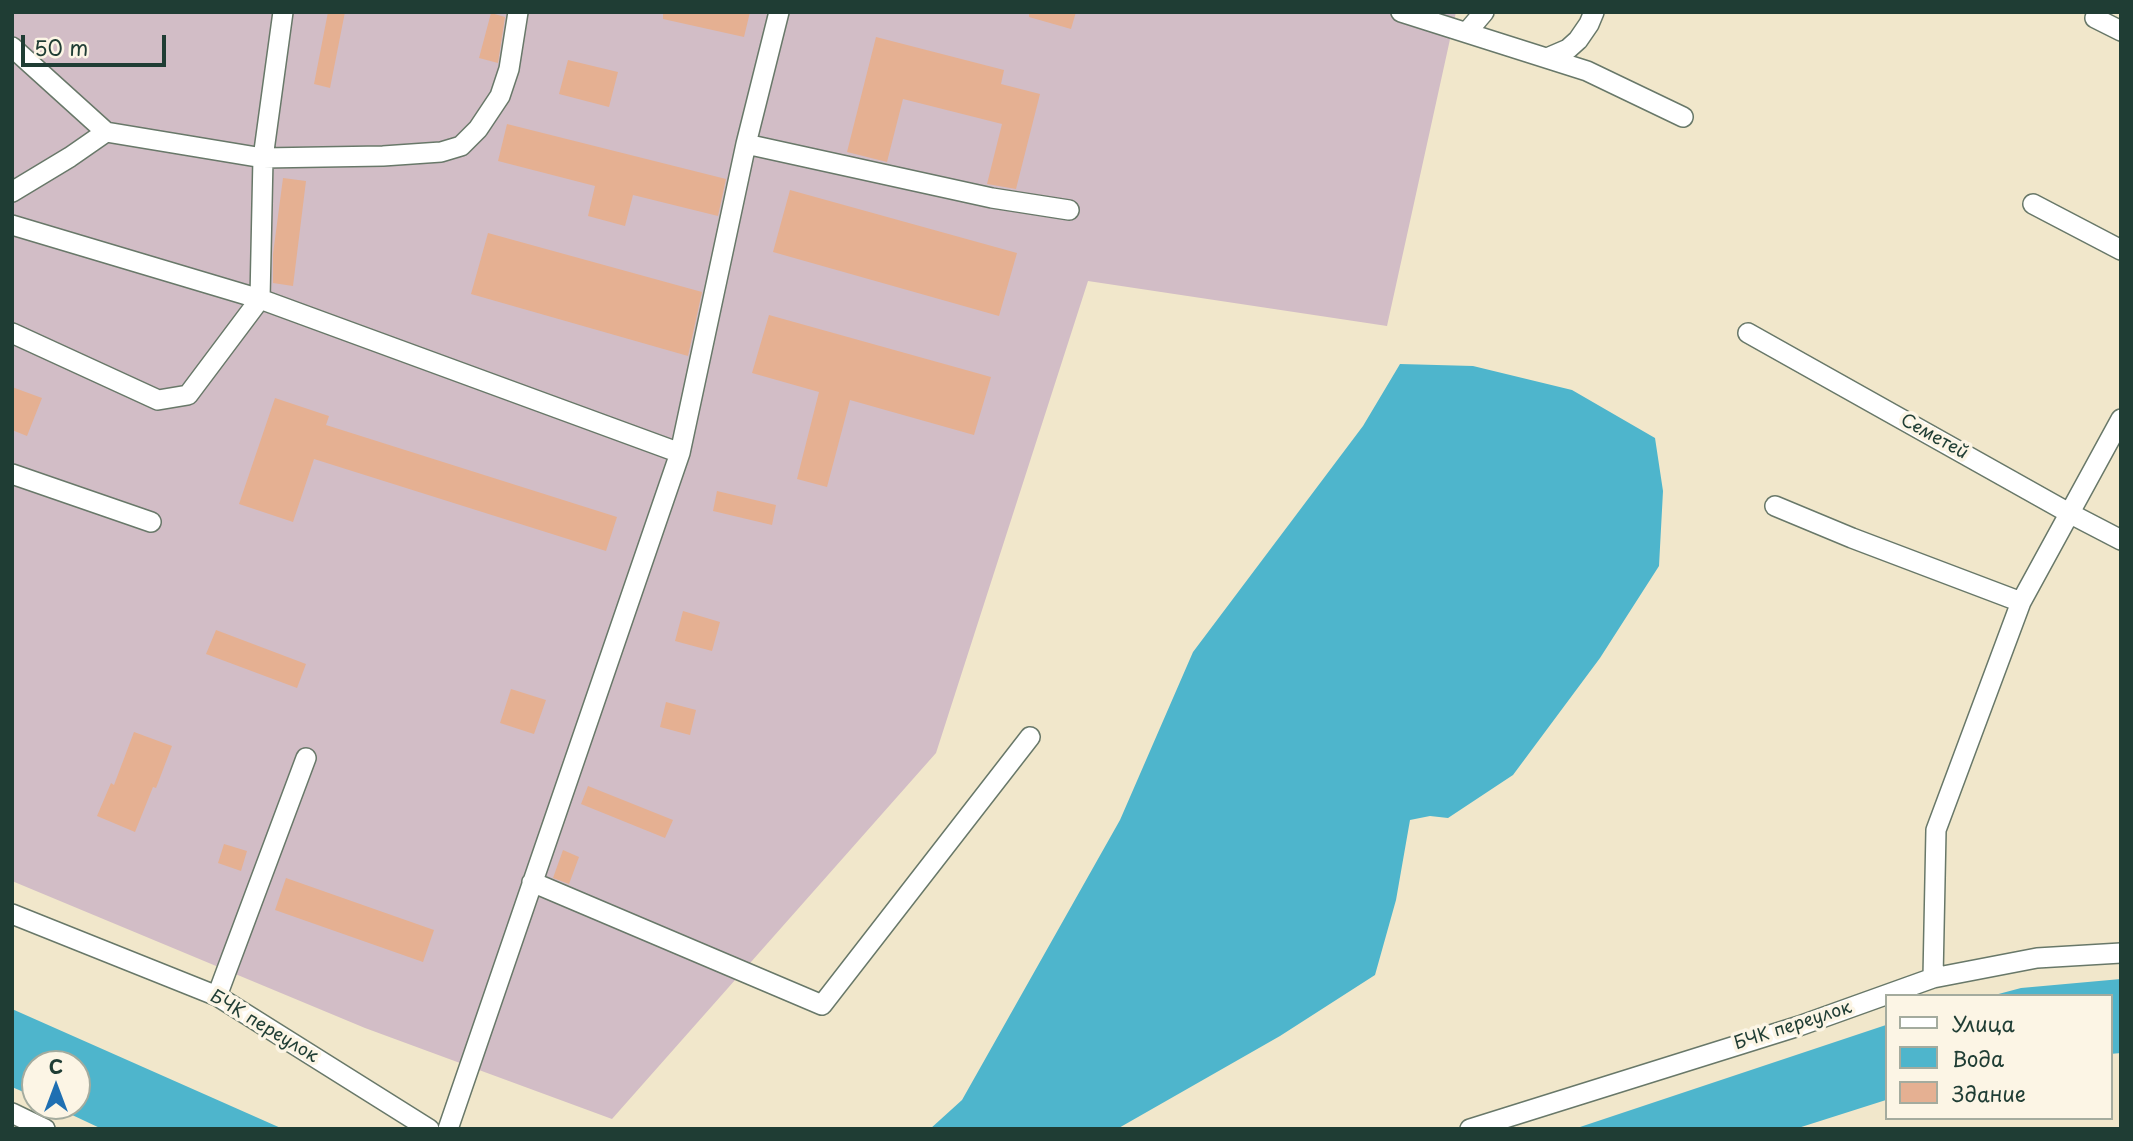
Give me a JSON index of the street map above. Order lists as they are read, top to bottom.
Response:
{
  "streets": {
    "street": ["Семетей", "БЧК переулок"]
  },
  "legend": ["Улица", "Вода", "Здание"],
  "scale_bar": "50 m",
  "north": "top"
}
